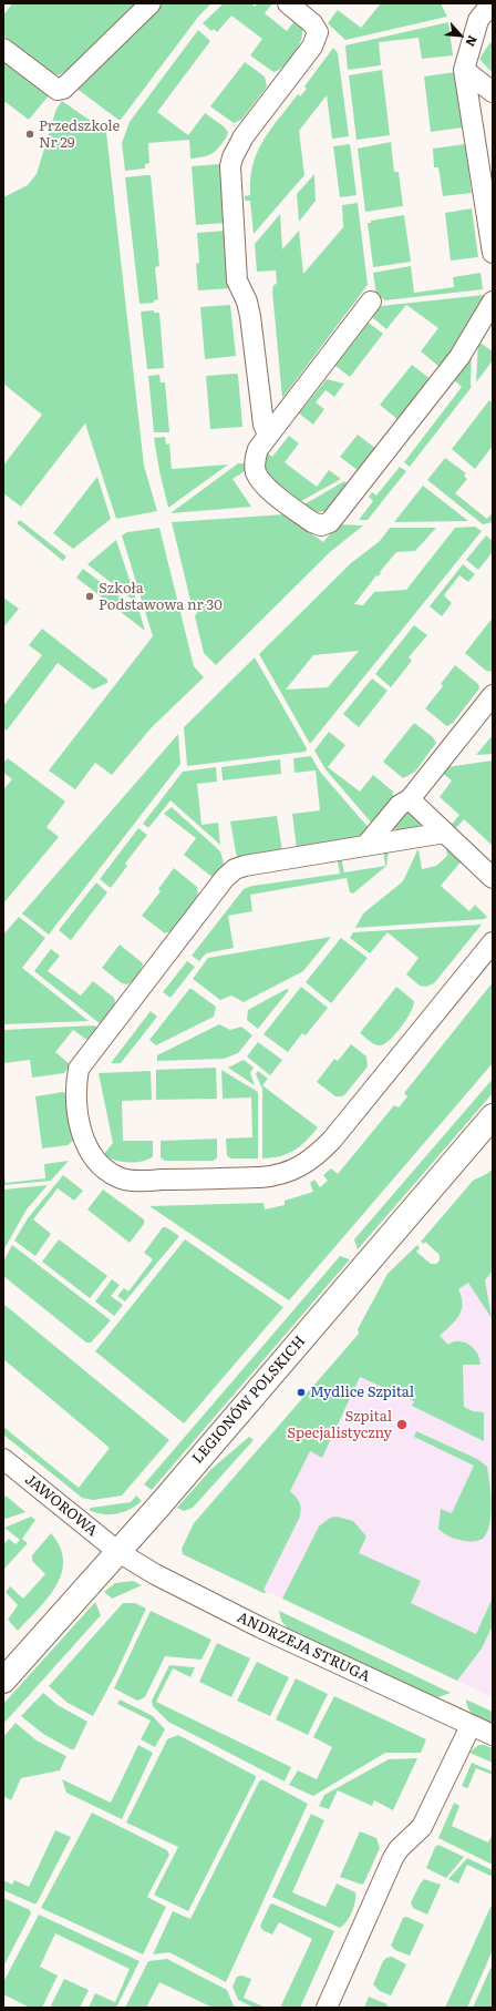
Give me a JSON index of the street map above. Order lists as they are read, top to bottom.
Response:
{
  "streets": {
    "street": ["LEGIONÓW POLSKICH", "JAWOROWA", "ANDRZEJA STRUGA"]
  },
  "crossings": [
    ["LEGIONÓW POLSKICH", "JAWOROWA"],
    ["LEGIONÓW POLSKICH", "ANDRZEJA STRUGA"],
    ["JAWOROWA", "ANDRZEJA STRUGA"]
  ],
  "places": [
    "Przedszkole Nr 29",
    "Szkoła Podstawowa nr 30",
    "Mydlice Szpital",
    "Szpital Specjalistyczny"
  ],
  "north": "bottom right"
}
